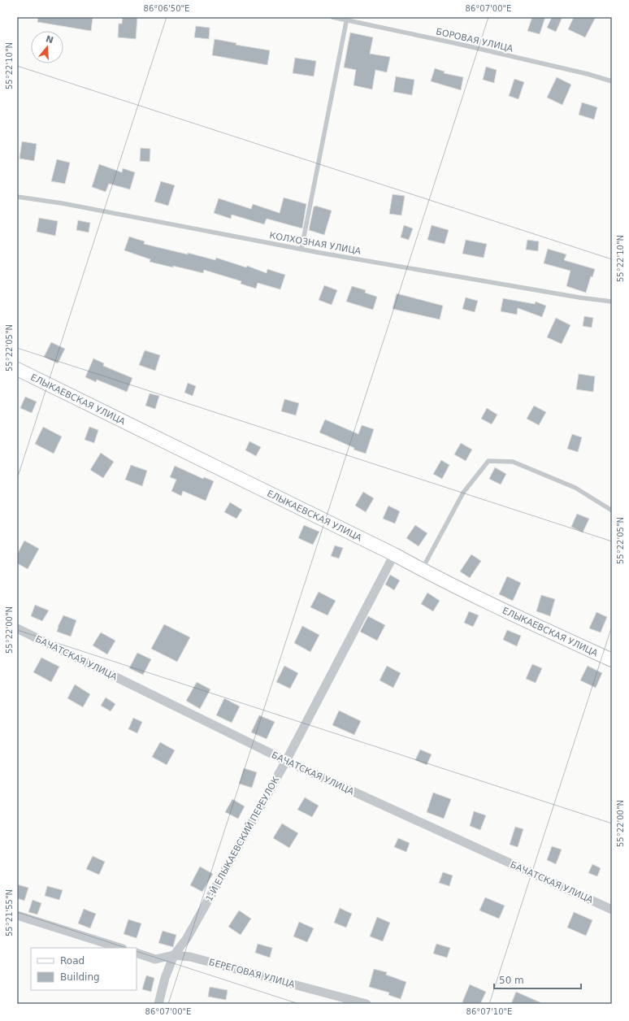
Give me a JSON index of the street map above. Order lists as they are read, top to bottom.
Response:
{
  "streets": {
    "street": [
      "ЕЛЫКАЕВСКАЯ УЛИЦА",
      "БАЧАТСКАЯ УЛИЦА",
      "1-Й ЕЛЫКАЕВСКИЙ ПЕРЕУЛОК",
      "БЕРЕГОВАЯ УЛИЦА"
    ],
    "lane": ["БОРОВАЯ УЛИЦА", "КОЛХОЗНАЯ УЛИЦА"]
  },
  "crossings": [
    ["ЕЛЫКАЕВСКАЯ УЛИЦА", "1-Й ЕЛЫКАЕВСКИЙ ПЕРЕУЛОК"],
    ["БАЧАТСКАЯ УЛИЦА", "1-Й ЕЛЫКАЕВСКИЙ ПЕРЕУЛОК"],
    ["1-Й ЕЛЫКАЕВСКИЙ ПЕРЕУЛОК", "БЕРЕГОВАЯ УЛИЦА"]
  ],
  "legend": ["Road", "Building"],
  "scale_bar": "50 m",
  "north": "top",
  "coordinates": [
    "86°06'50\"E",
    "86°07'00\"E",
    "55°22'10\"N",
    "55°22'05\"N",
    "55°22'00\"N",
    "55°21'55\"N",
    "86°07'10\"E"
  ]
}
